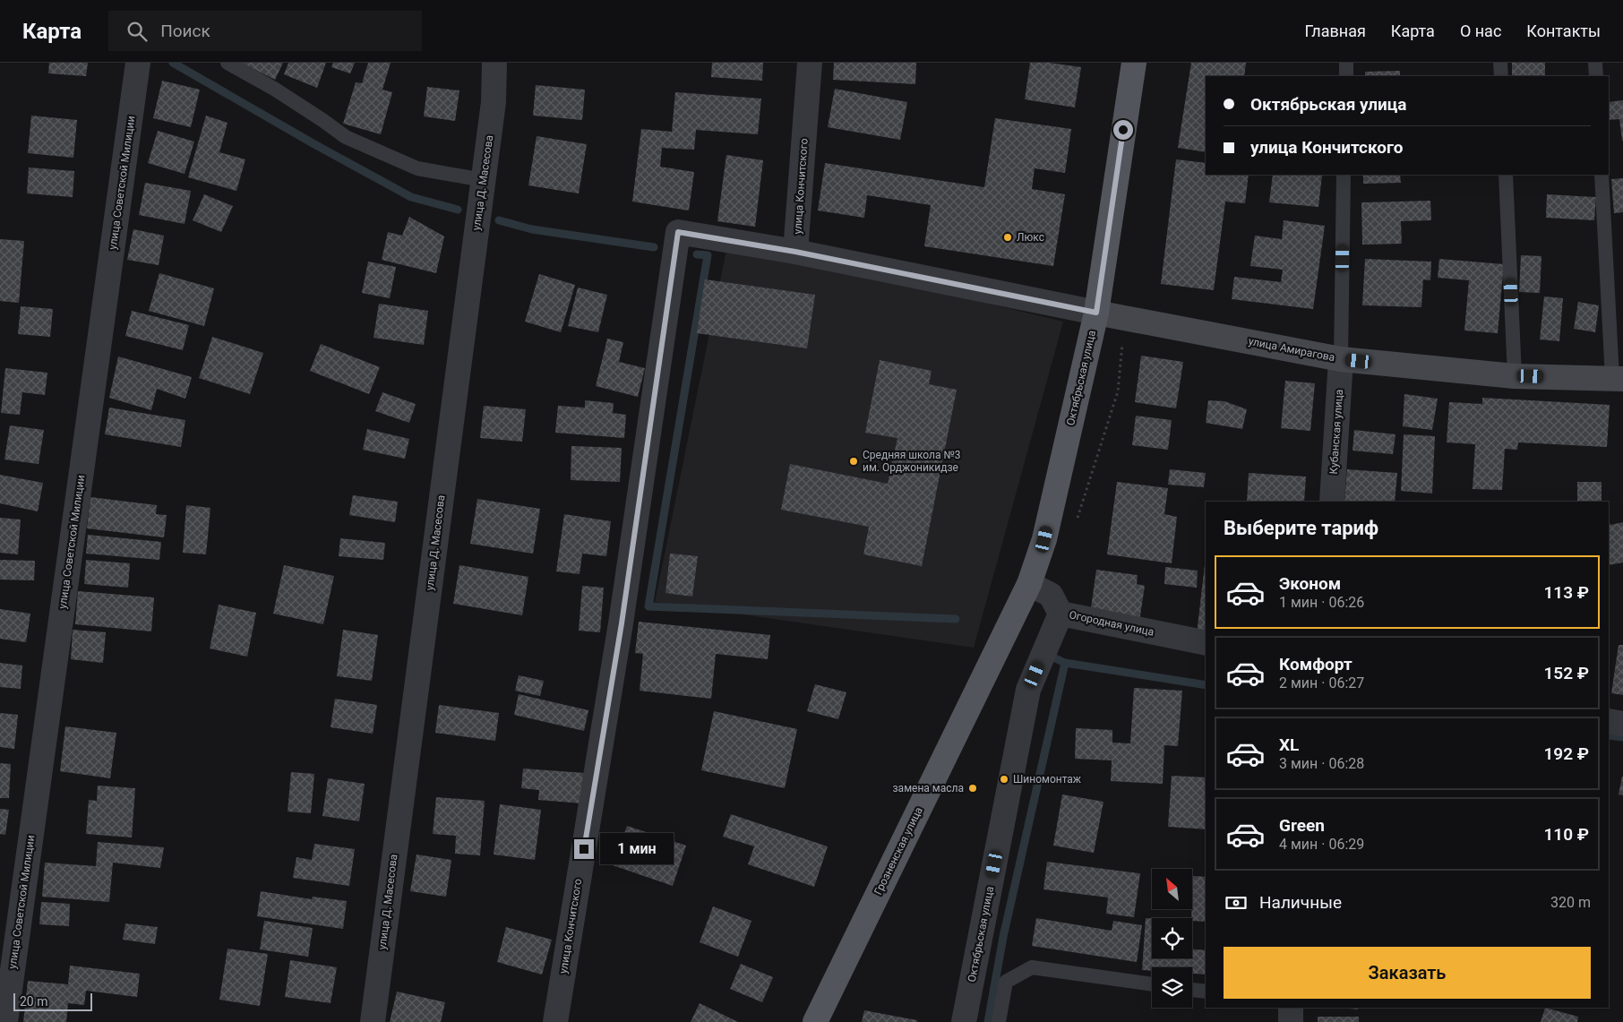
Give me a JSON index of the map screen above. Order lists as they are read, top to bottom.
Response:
{
  "streets": {
    "main road": ["Октябрьская улица", "Грозненская улица"],
    "street": [
      "улица Советской Милиции",
      "улица Д. Масесова",
      "улица Кончитского",
      "улица Амирагова",
      "Кубанская улица",
      "Огородная улица"
    ]
  },
  "crossings": [
    ["улица Амирагова", "Октябрьская улица"],
    ["улица Амирагова", "Кубанская улица"],
    ["Октябрьская улица", "Огородная улица"],
    ["Октябрьская улица", "Грозненская улица"],
    ["Огородная улица", "Грозненская улица"]
  ],
  "places": [
    "Люкс",
    "Средняя школа №3 им. Орджоникидзе",
    "Шиномонтаж",
    "замена масла"
  ],
  "scale_bar": "20 m",
  "north": "top left",
  "page": {
    "header": "Карта",
    "search": "Поиск",
    "nav": [
      "Главная",
      "Карта",
      "О нас",
      "Контакты"
    ],
    "banner": ["Октябрьская улица", "улица Кончитского"],
    "heading": "Выберите тариф",
    "list": [
      {
        "name": "Эконом",
        "note": "1 мин · 06:26",
        "value": "113 ₽"
      },
      {
        "name": "Комфорт",
        "note": "2 мин · 06:27",
        "value": "152 ₽"
      },
      {
        "name": "XL",
        "note": "3 мин · 06:28",
        "value": "192 ₽"
      },
      {
        "name": "Green",
        "note": "4 мин · 06:29",
        "value": "110 ₽"
      }
    ],
    "bubble": "1 мин",
    "pay": ["Наличные", "320 m"],
    "buttons": "Заказать",
    "scale": "20 m"
  }
}
